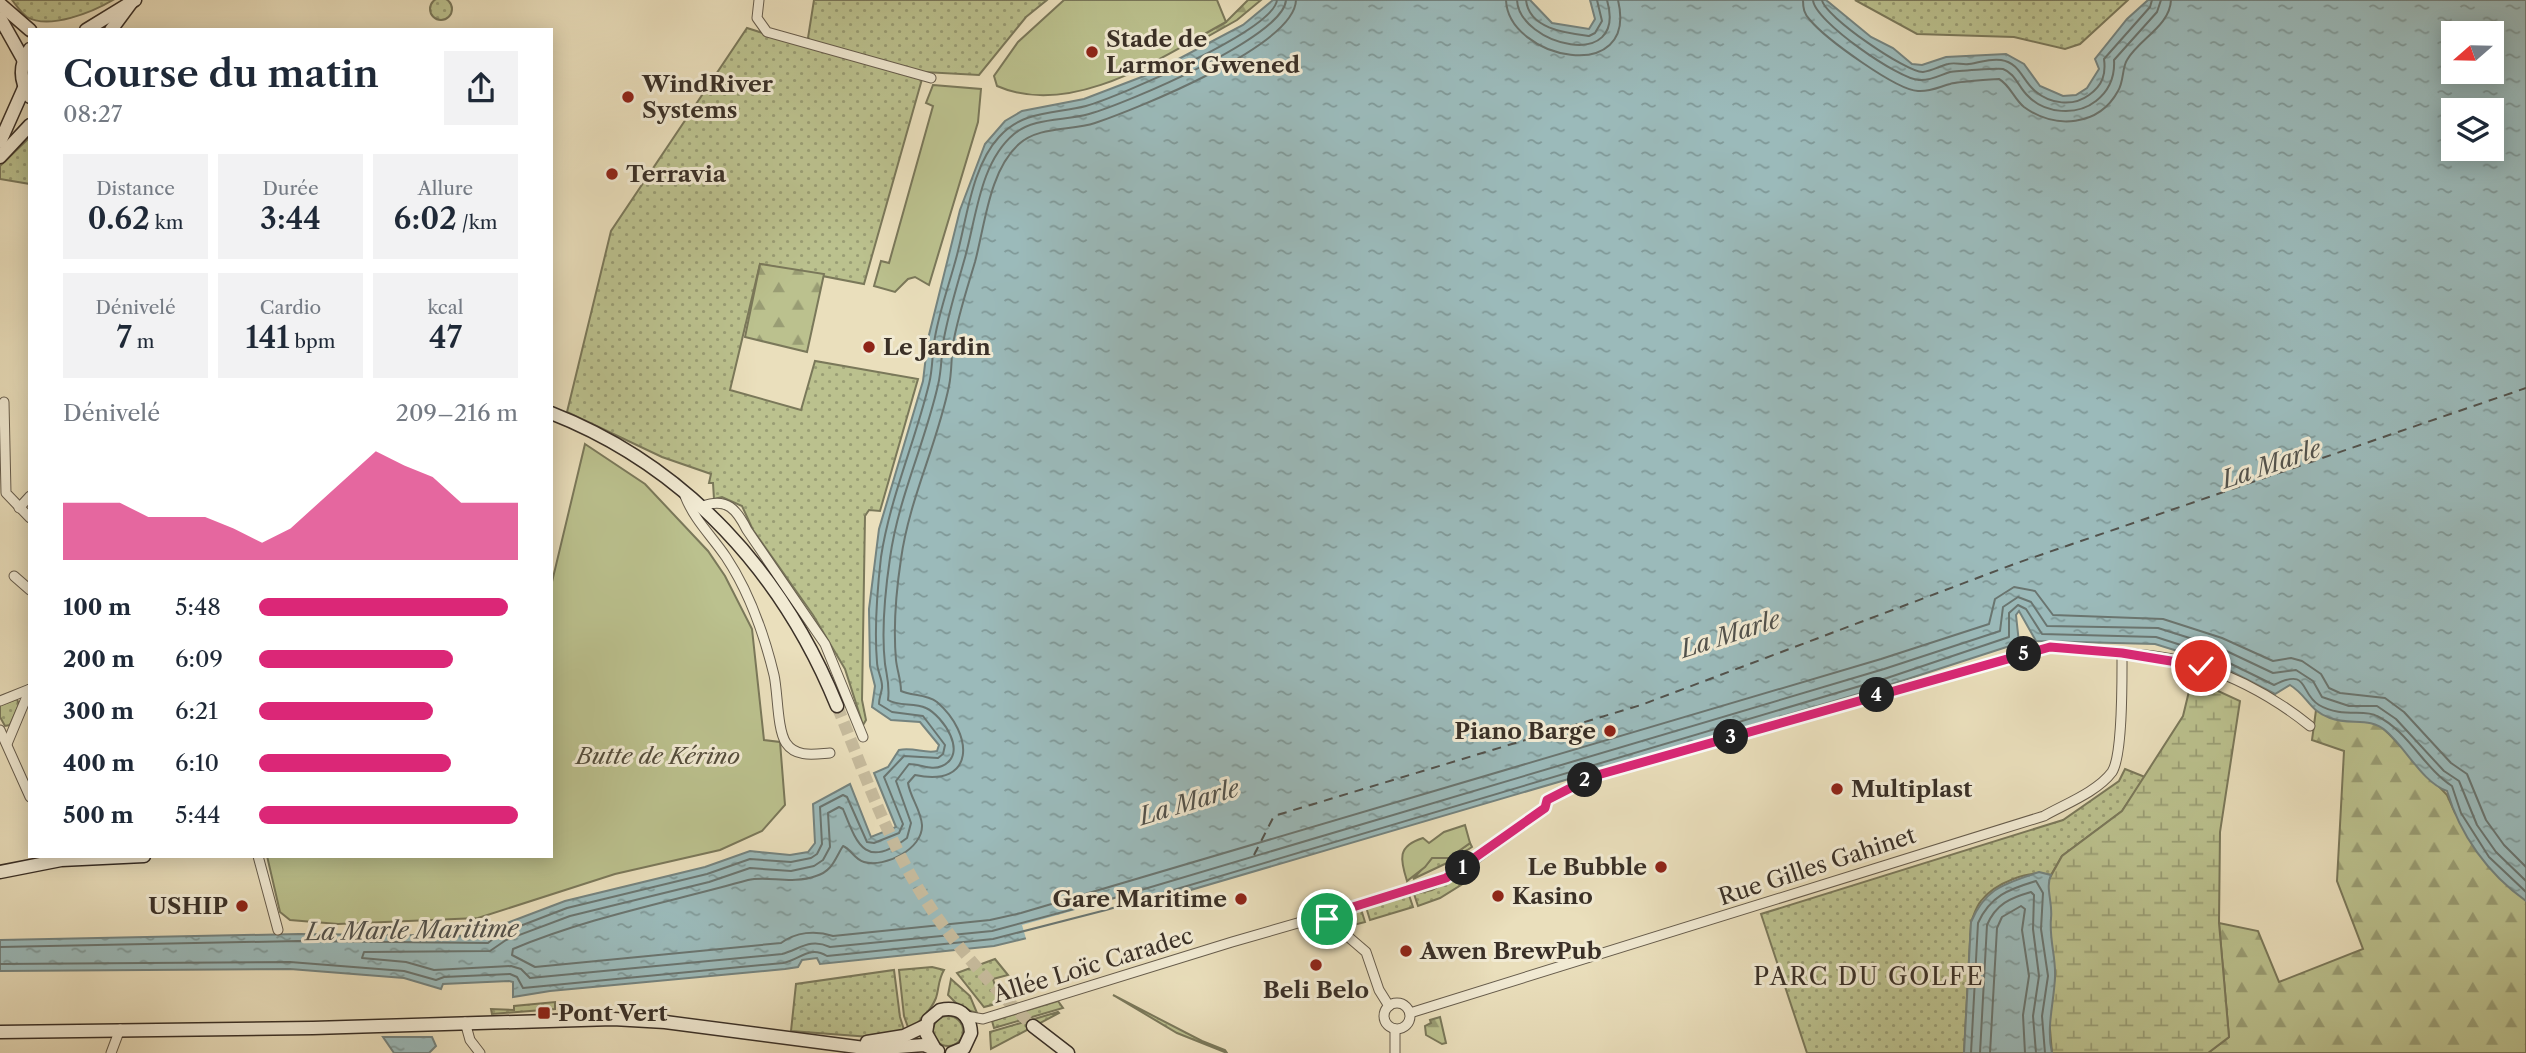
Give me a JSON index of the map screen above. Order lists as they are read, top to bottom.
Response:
{
  "streets": {
    "street": ["Rue Gilles Gahinet", "Allée Loïc Caradec"]
  },
  "crossings": [
    ["Rue Gilles Gahinet", "Allée Loïc Caradec"]
  ],
  "districts": ["PARC DU GOLFE"],
  "water": ["La Marle", "La Marle Maritime"],
  "parks": ["Butte de Kérino"],
  "places": {
    "other": [
      "Stade de Larmor Gwened",
      "WindRiver Systems",
      "Terravia",
      "Le Jardin",
      "Piano Barge",
      "Multiplast",
      "Le Bubble",
      "Kasino",
      "Gare Maritime",
      "USHIP",
      "Awen BrewPub",
      "Beli Belo"
    ],
    "transit": ["Pont Vert"]
  },
  "north": "left",
  "page": {
    "heading": ["Course du matin", "08:27"],
    "stats": [
      ["Distance", "0.62 km"],
      ["Durée", "3:44"],
      ["Allure", "6:02 /km"],
      ["Dénivelé", "7 m"],
      ["Cardio", "141 bpm"],
      ["kcal", "47"]
    ],
    "chart": ["Dénivelé", "209–216 m"],
    "list": [
      {
        "name": "100 m",
        "note": "5:48"
      },
      {
        "name": "200 m",
        "note": "6:09"
      },
      {
        "name": "300 m",
        "note": "6:21"
      },
      {
        "name": "400 m",
        "note": "6:10"
      },
      {
        "name": "500 m",
        "note": "5:44"
      }
    ],
    "pins": [
      "5",
      "4",
      "3",
      "2",
      "1"
    ]
  }
}
